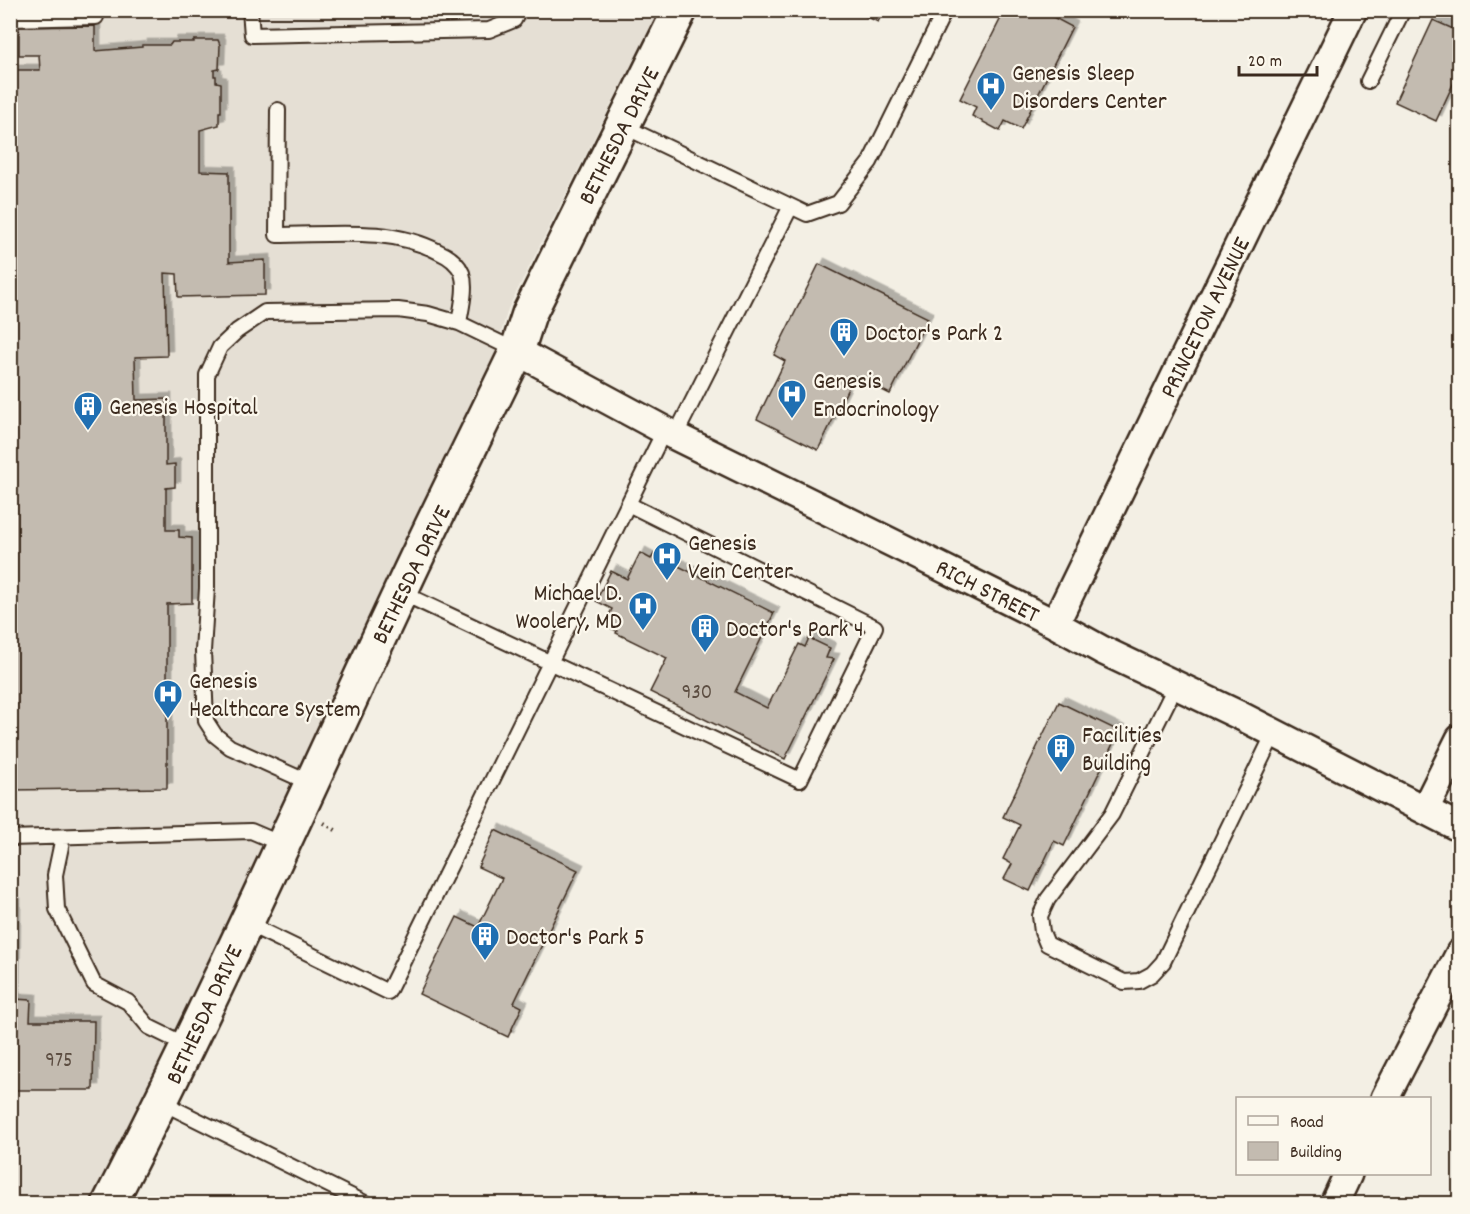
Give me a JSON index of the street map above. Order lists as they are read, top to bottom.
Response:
{
  "streets": {
    "street": ["BETHESDA DRIVE", "PRINCETON AVENUE", "RICH STREET"]
  },
  "crossings": [
    ["BETHESDA DRIVE", "RICH STREET"],
    ["PRINCETON AVENUE", "RICH STREET"]
  ],
  "places": {
    "hospital": [
      "Genesis Sleep Disorders Center",
      "Genesis Endocrinology",
      "Genesis Vein Center",
      "Michael D. Woolery, MD",
      "Genesis Healthcare System"
    ],
    "building": [
      "Doctor's Park 2",
      "Genesis Hospital",
      "Doctor's Park 4",
      "Facilities Building",
      "Doctor's Park 5"
    ]
  },
  "house_numbers": ["930", "975"],
  "legend": ["Road", "Building"],
  "scale_bar": "20 m"
}
